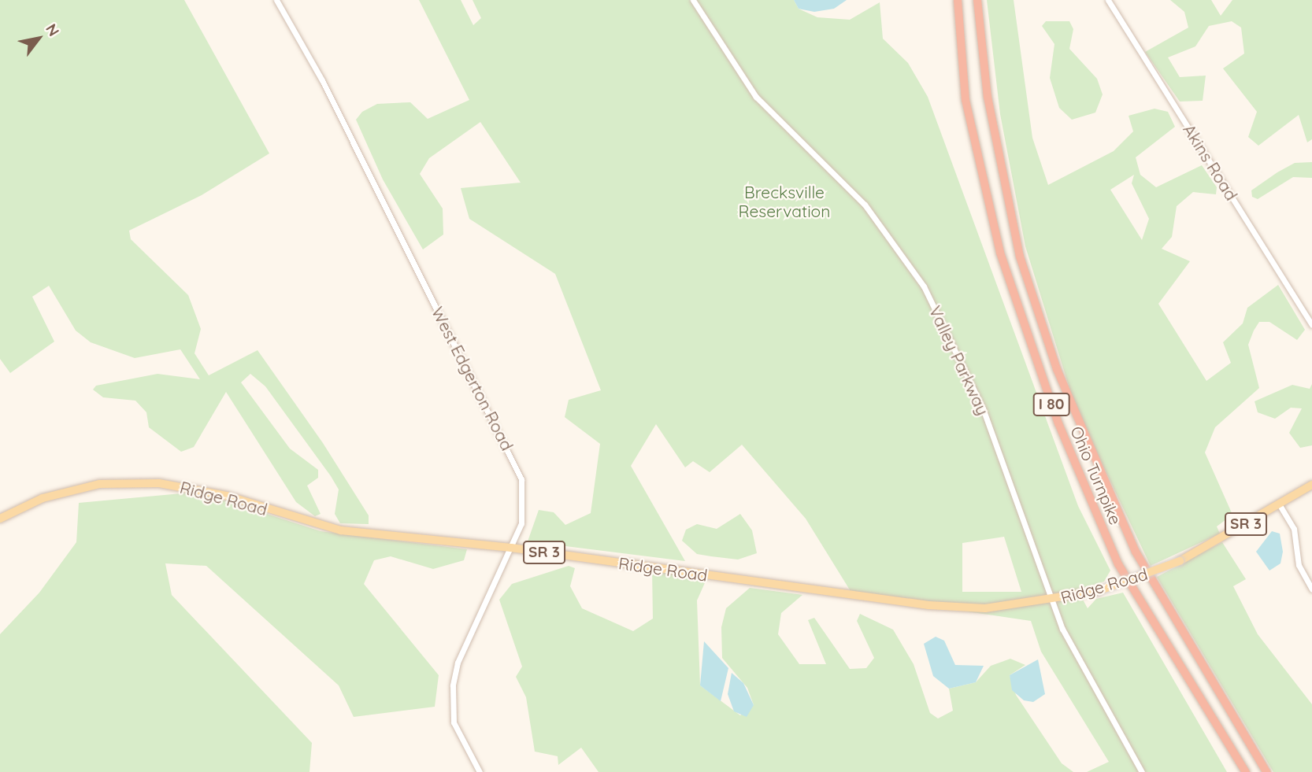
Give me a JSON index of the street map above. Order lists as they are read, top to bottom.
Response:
{
  "streets": {
    "highway": ["I 80", "Ohio Turnpike"],
    "main road": ["Ridge Road", "SR 3"],
    "street": ["Akins Road", "Valley Parkway", "West Edgerton Road"]
  },
  "crossings": [
    ["Valley Parkway", "Ridge Road"],
    ["West Edgerton Road", "Ridge Road"]
  ],
  "parks": ["Brecksville Reservation"],
  "north": "top right"
}
